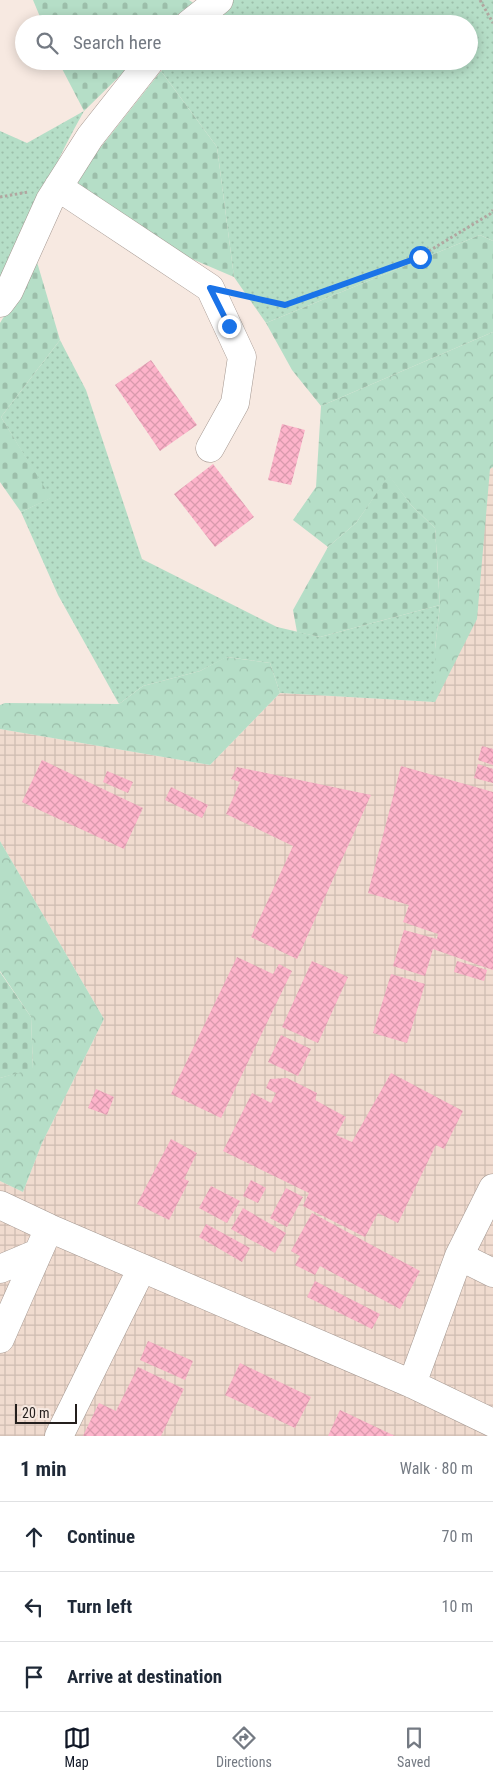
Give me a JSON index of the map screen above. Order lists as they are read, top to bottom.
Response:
{
  "scale_bar": "20 m",
  "page": {
    "search": "Search here",
    "scale": "20 m",
    "heading": ["1 min", "Walk · 80 m"],
    "list": [
      ["Continue", "70 m"],
      ["Turn left", "10 m"],
      "Arrive at destination"
    ],
    "nav": ["Map", "Directions", "Saved"]
  }
}
